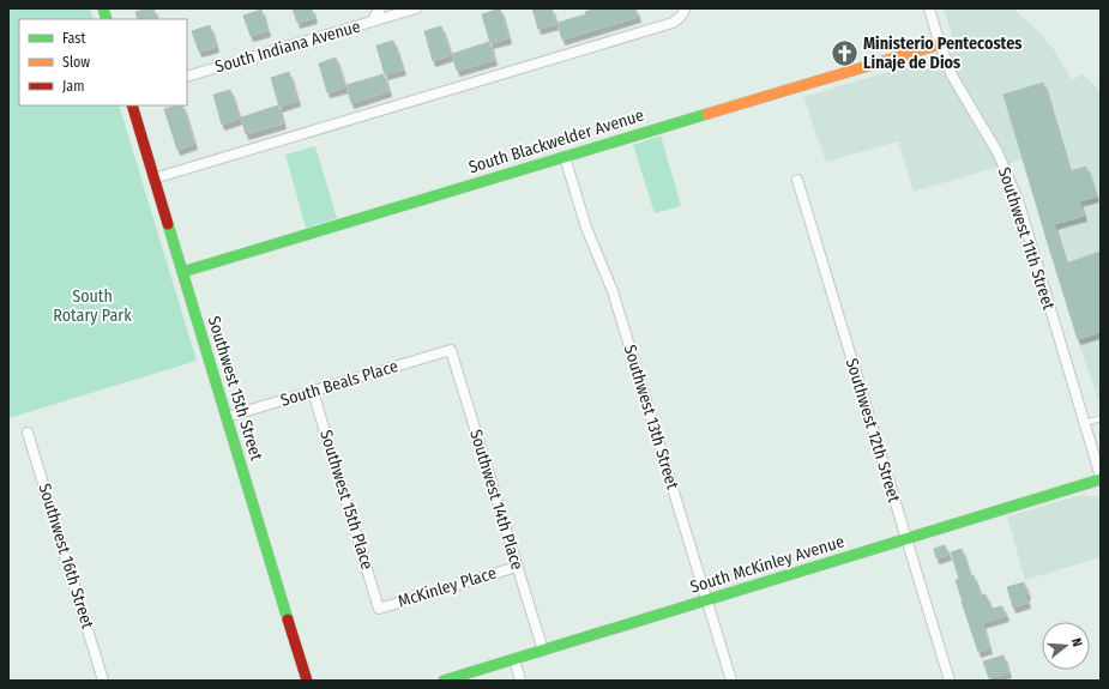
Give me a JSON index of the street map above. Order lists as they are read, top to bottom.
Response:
{
  "streets": {
    "street": [
      "South Indiana Avenue",
      "South Blackwelder Avenue",
      "Southwest 11th Street",
      "South Beals Place",
      "Southwest 15th Street",
      "Southwest 13th Street",
      "Southwest 12th Street",
      "Southwest 15th Place",
      "Southwest 14th Place",
      "Southwest 16th Street",
      "South McKinley Avenue",
      "McKinley Place"
    ]
  },
  "crossings": [
    ["South Blackwelder Avenue", "Southwest 11th Street"],
    ["South Blackwelder Avenue", "Southwest 15th Street"],
    ["South Blackwelder Avenue", "Southwest 13th Street"],
    ["Southwest 11th Street", "South McKinley Avenue"],
    ["South Beals Place", "Southwest 15th Street"],
    ["South Beals Place", "Southwest 15th Place"],
    ["South Beals Place", "Southwest 14th Place"],
    ["Southwest 13th Street", "South McKinley Avenue"],
    ["Southwest 12th Street", "South McKinley Avenue"],
    ["Southwest 15th Place", "McKinley Place"],
    ["Southwest 14th Place", "South McKinley Avenue"],
    ["Southwest 14th Place", "McKinley Place"]
  ],
  "parks": ["South Rotary Park"],
  "places": {
    "church": ["Ministerio Pentecostes Linaje de Dios"]
  },
  "legend": ["Fast", "Slow", "Jam"],
  "north": "right"
}
